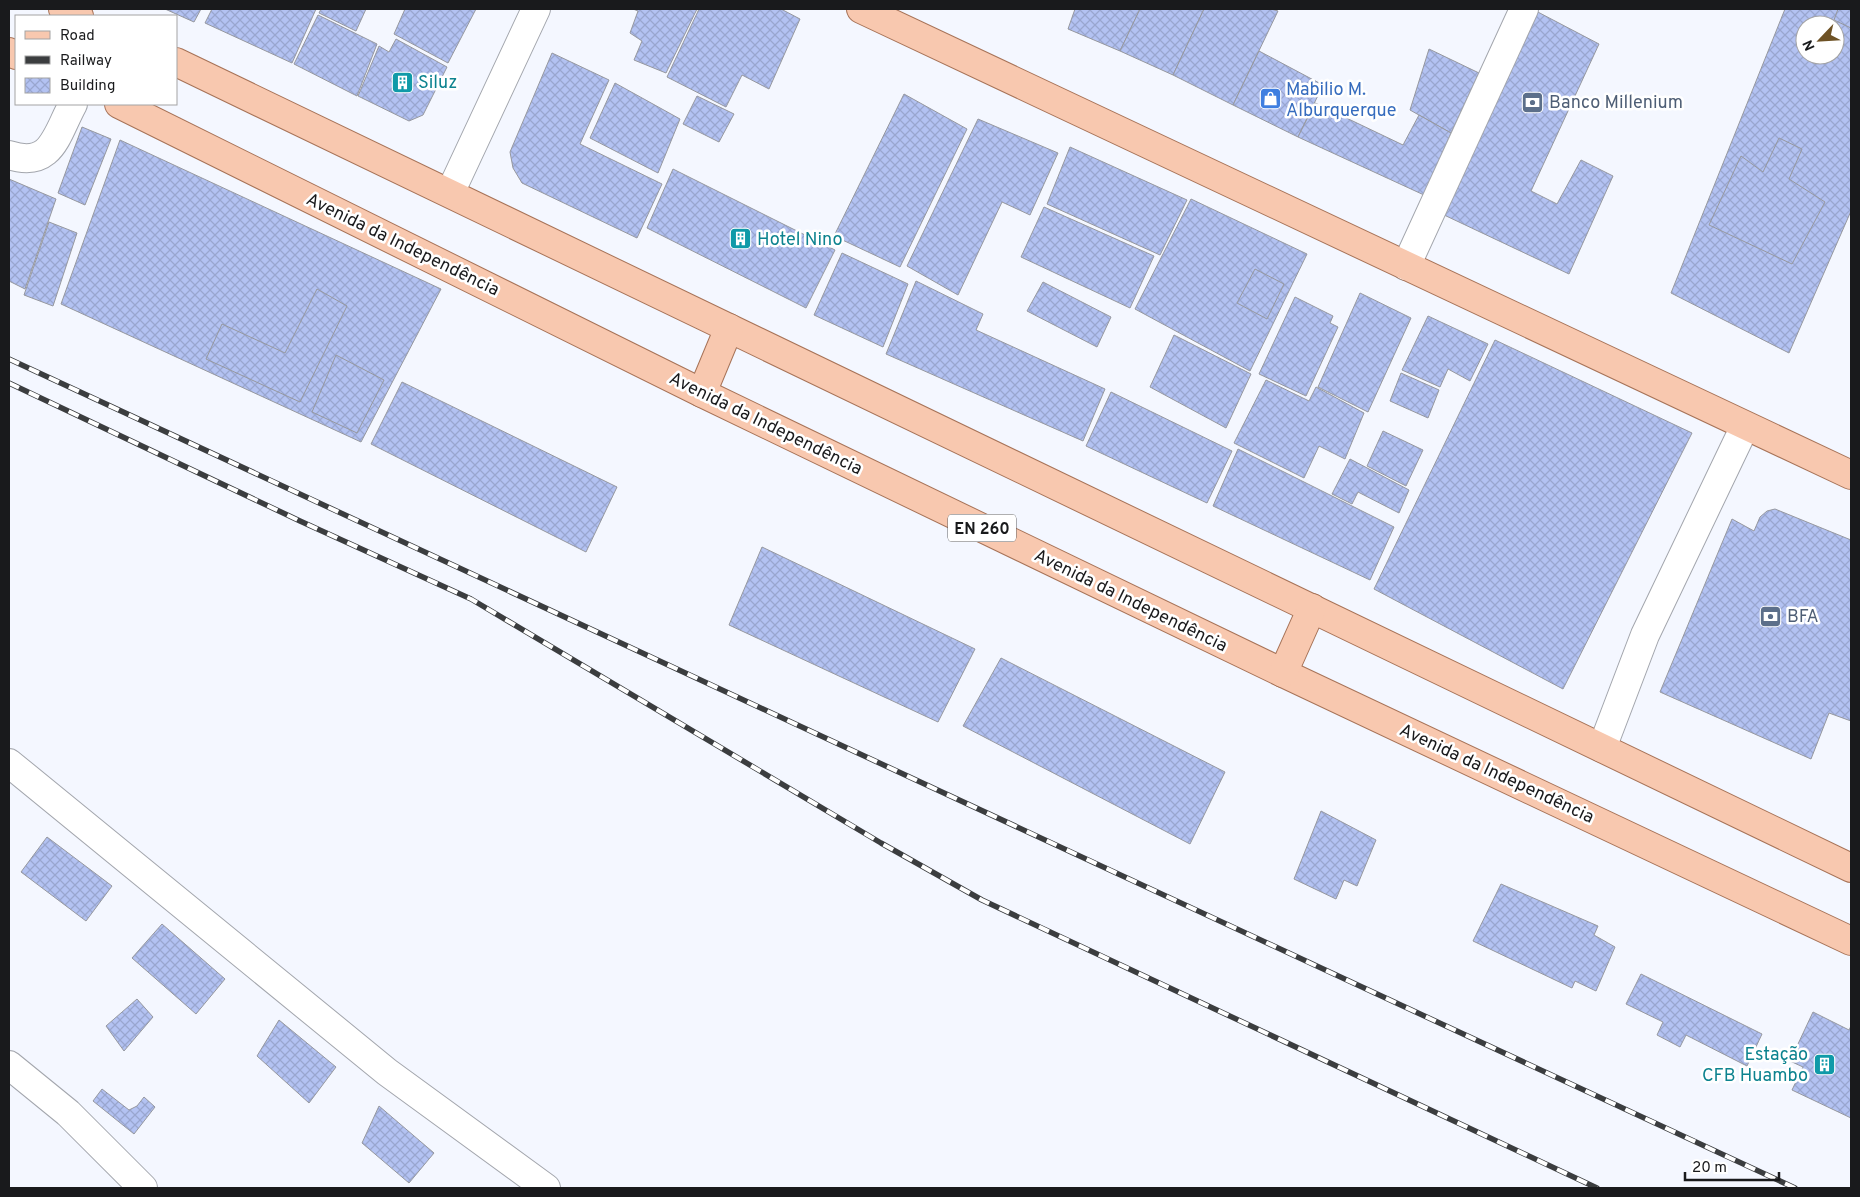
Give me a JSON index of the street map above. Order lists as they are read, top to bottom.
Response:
{
  "streets": {
    "main road": ["Avenida da Independência", "EN 260"]
  },
  "places": {
    "building": ["Siluz", "Hotel Nino", "Estação CFB Huambo"],
    "shop": ["Mabilio M. Alburquerque"],
    "bank": ["Banco Millenium", "BFA"]
  },
  "legend": ["Road", "Railway", "Building"],
  "scale_bar": "20 m",
  "north": "bottom left"
}
